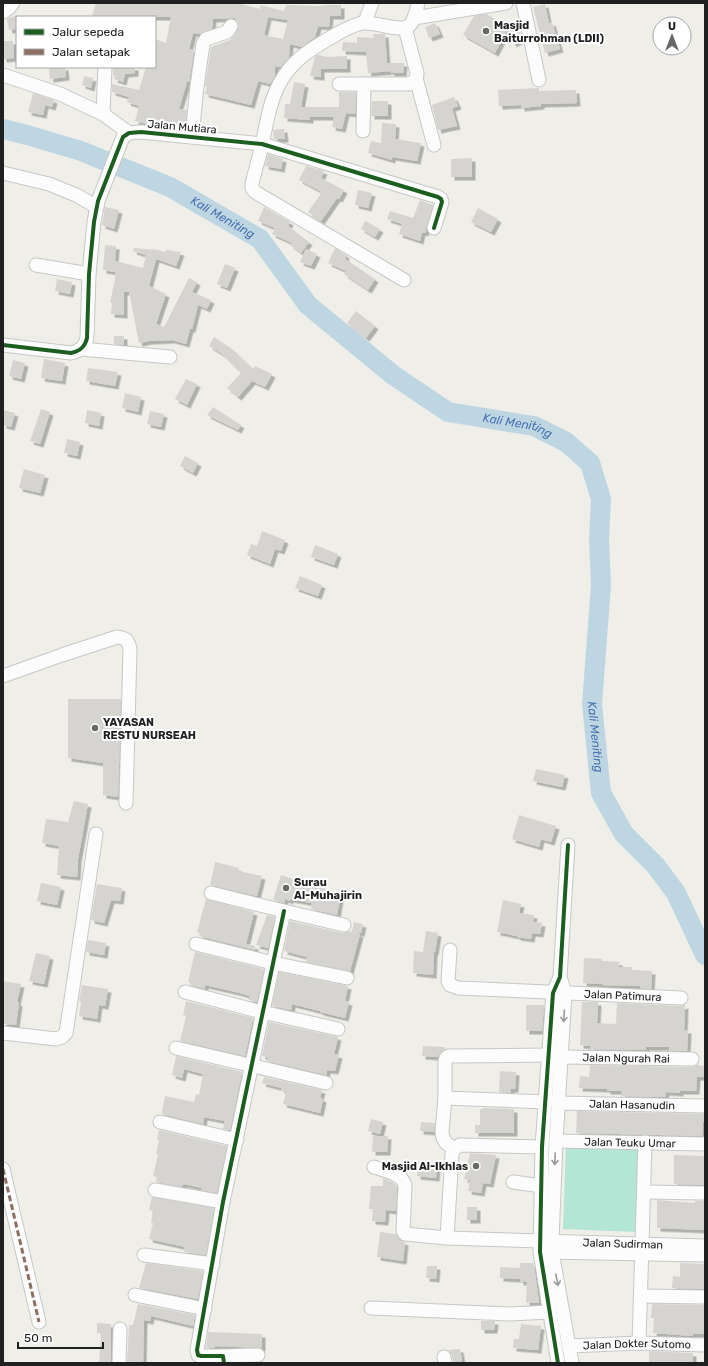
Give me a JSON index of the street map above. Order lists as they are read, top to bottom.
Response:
{
  "streets": {
    "street": [
      "Jalan Mutiara",
      "Jalan Patimura",
      "Jalan Ngurah Rai",
      "Jalan Hasanudin",
      "Jalan Teuku Umar",
      "Jalan Sudirman",
      "Jalan Dokter Sutomo"
    ]
  },
  "crossings": [
    ["Jalan Ngurah Rai", "Jalan Hasanudin"]
  ],
  "water": ["Kali Meniting"],
  "places": [
    "Masjid Baiturrohman (LDII)",
    "YAYASAN RESTU NURSEAH",
    "Surau Al-Muhajirin",
    "Masjid Al-Ikhlas"
  ],
  "legend": ["Jalur sepeda", "Jalan setapak"],
  "scale_bar": "50 m",
  "north": "top"
}
